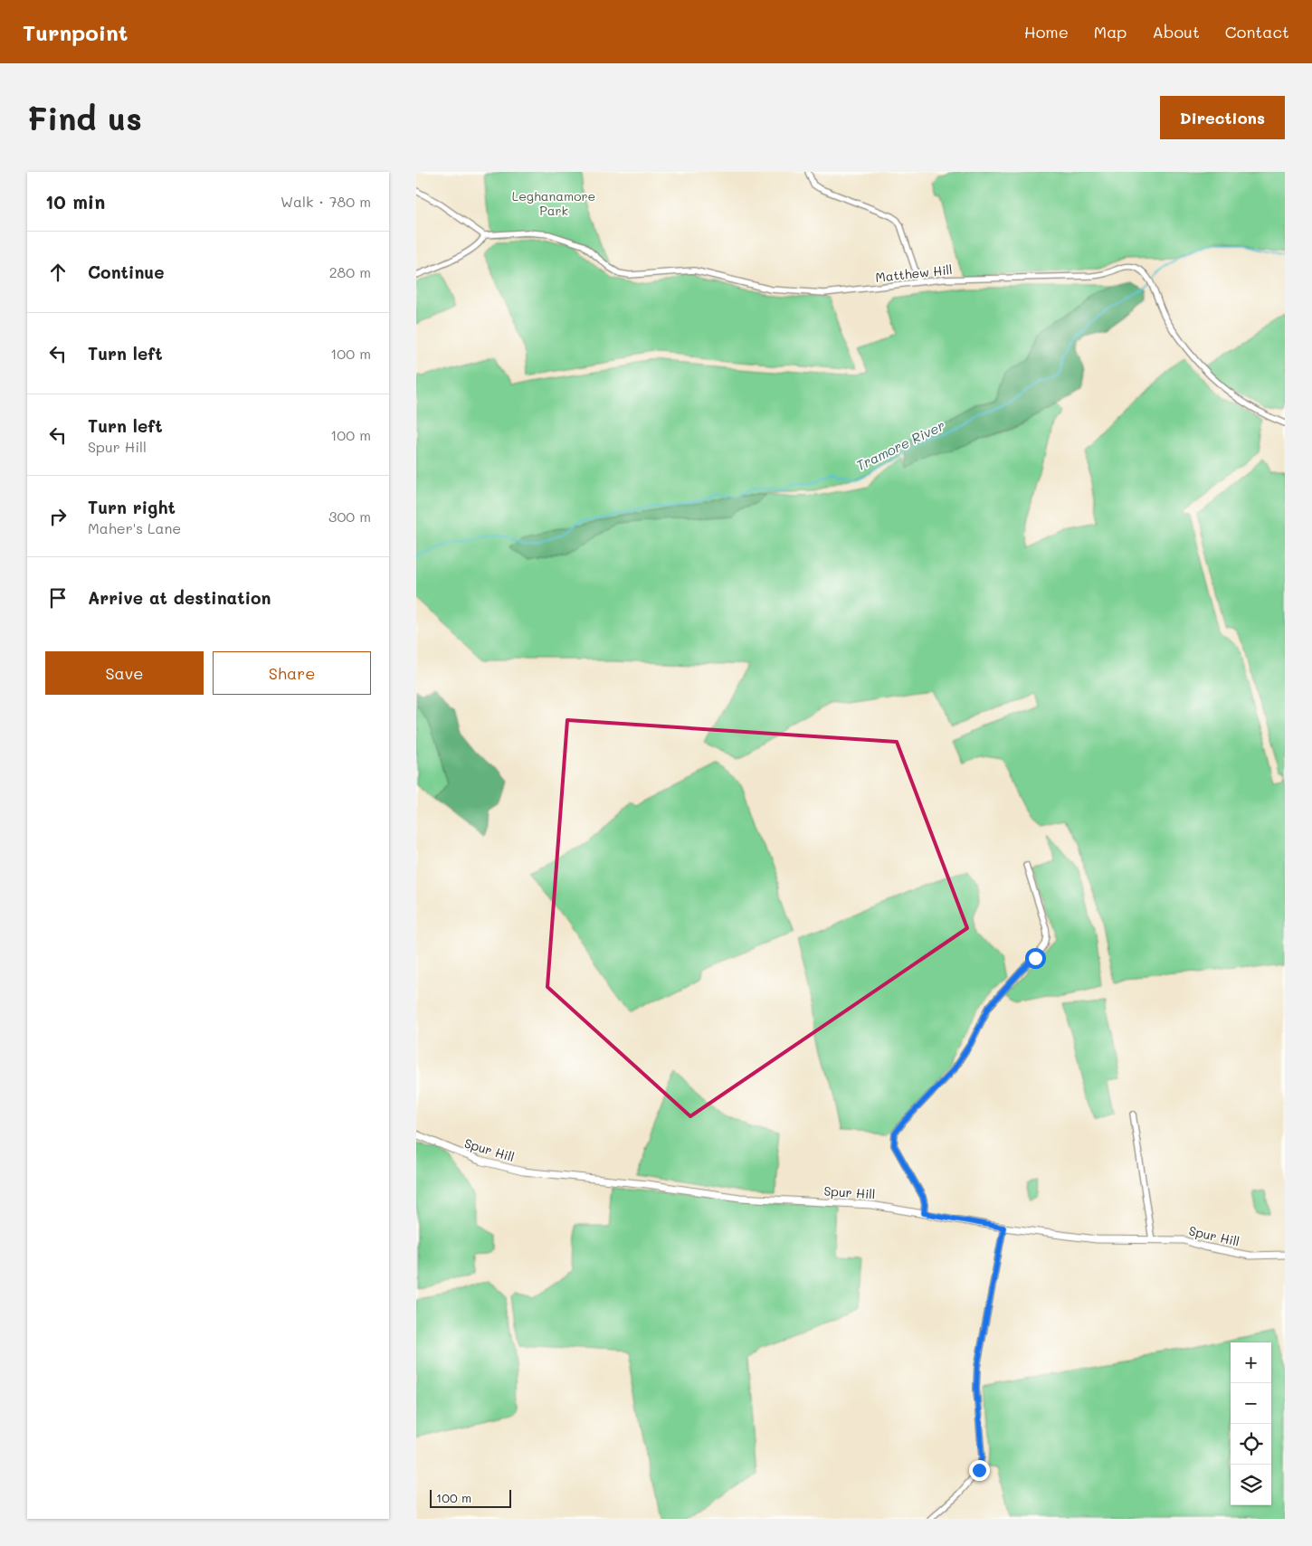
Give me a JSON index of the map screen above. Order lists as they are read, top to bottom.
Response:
{
  "streets": {
    "street": ["Matthew Hill", "Spur Hill"]
  },
  "water": ["Tramore River"],
  "parks": ["Leghanamore Park"],
  "scale_bar": "100 m",
  "page": {
    "header": "Turnpoint",
    "nav": [
      "Home",
      "Map",
      "About",
      "Contact"
    ],
    "buttons": [
      "Directions",
      ["Save", "Share"]
    ],
    "title": "Find us",
    "heading": ["10 min", "Walk · 780 m"],
    "list": [
      ["Continue", "280 m"],
      ["Turn left", "100 m"],
      ["Turn left", "Spur Hill", "100 m"],
      ["Turn right", "Maher's Lane", "300 m"],
      "Arrive at destination"
    ],
    "map_buttons": ["+", "−"],
    "scale": "100 m"
  }
}
